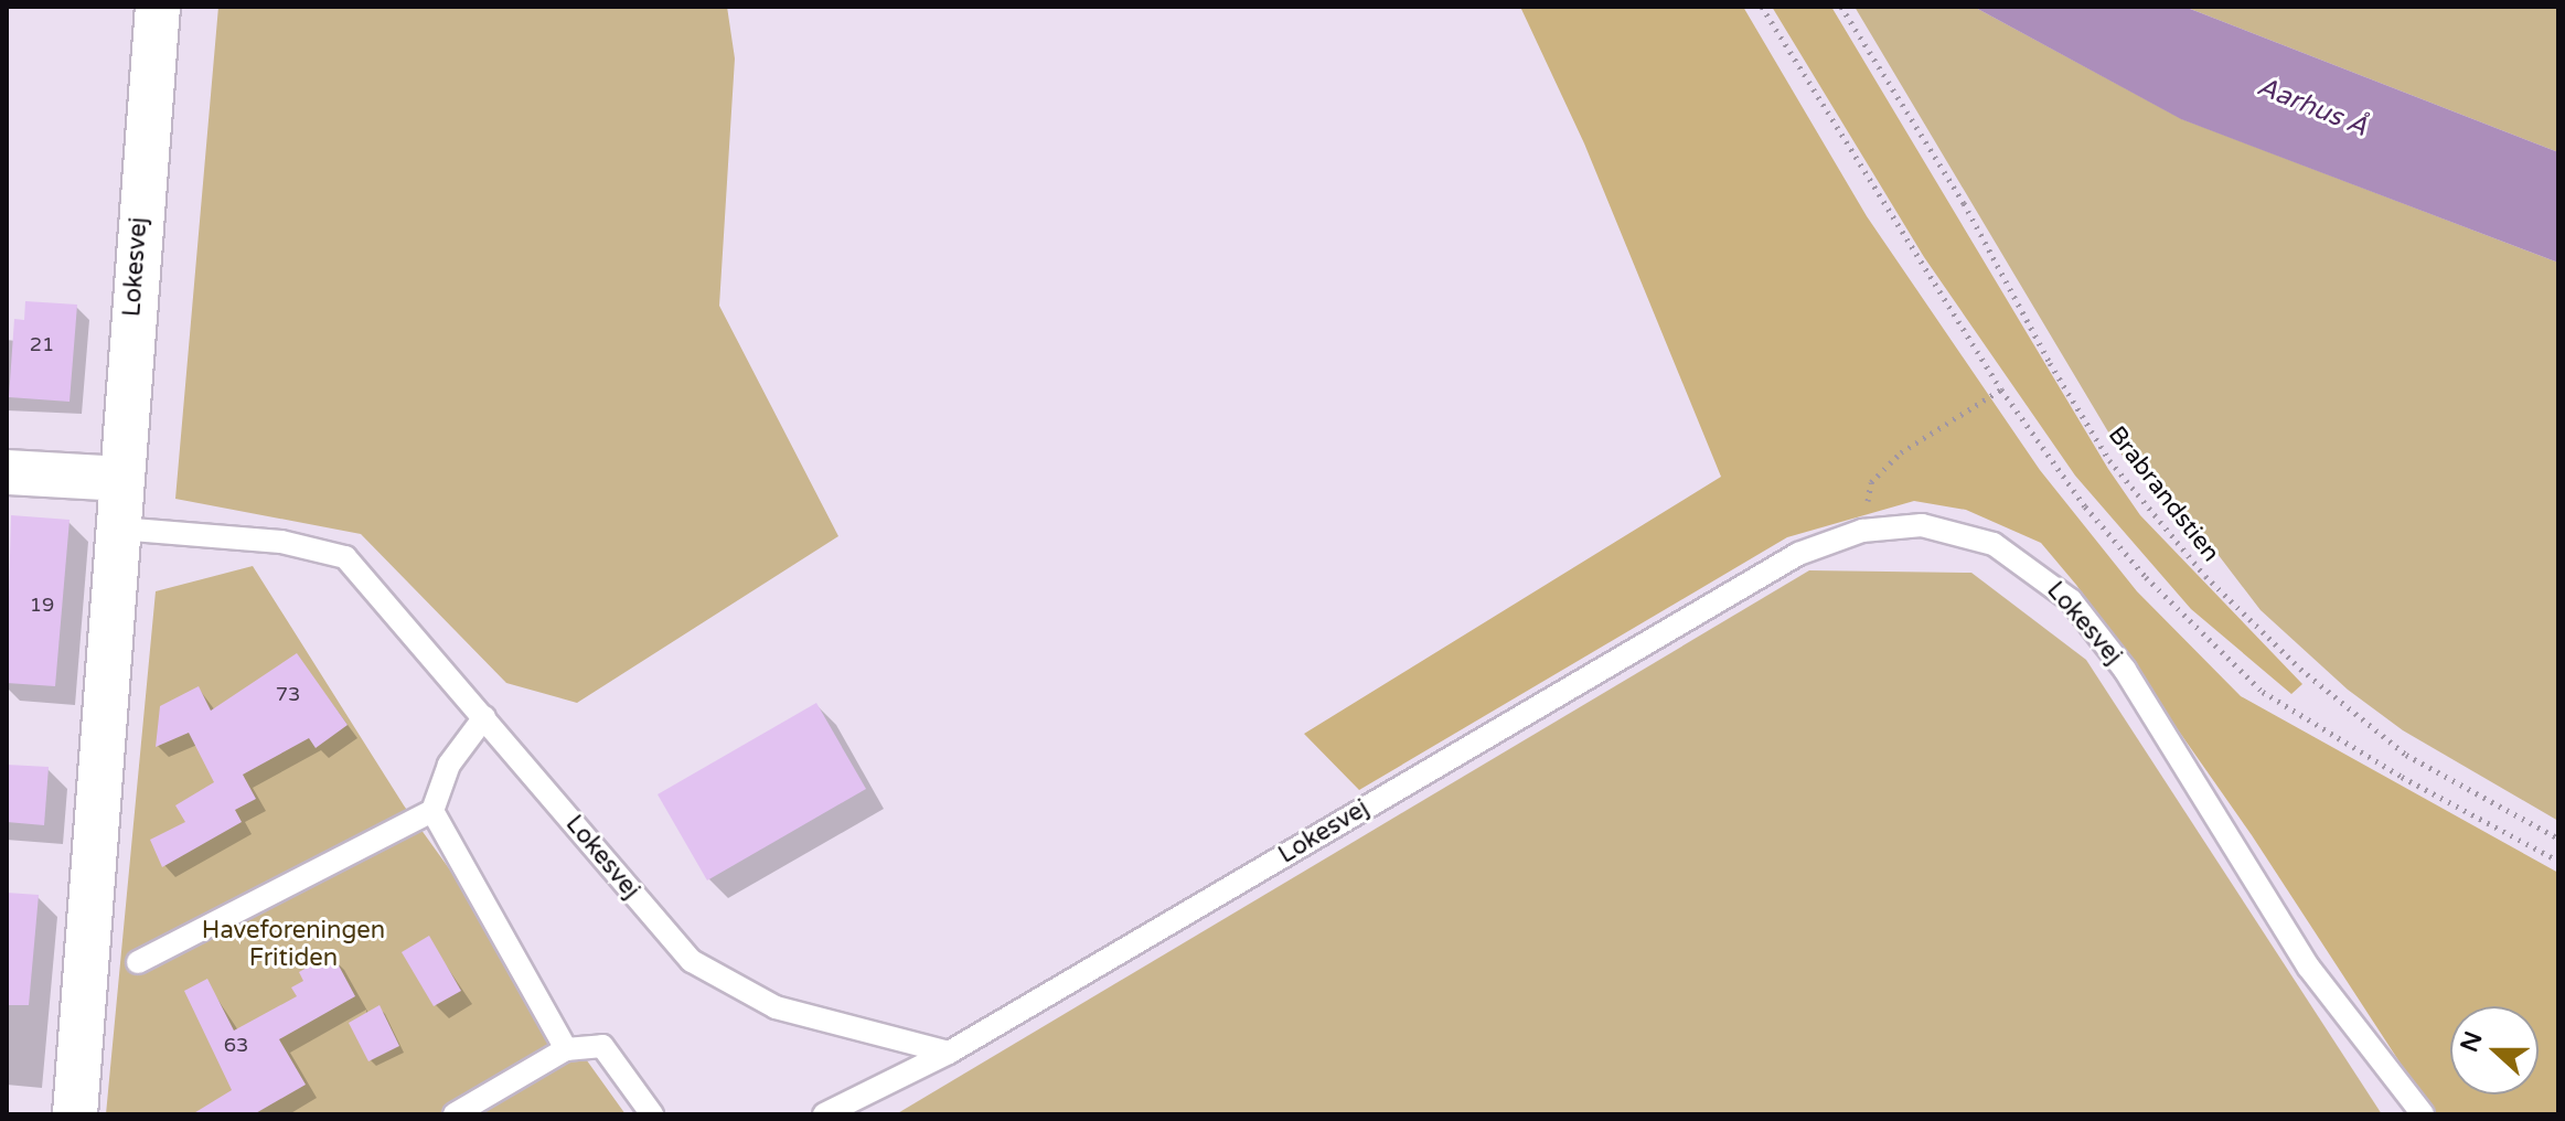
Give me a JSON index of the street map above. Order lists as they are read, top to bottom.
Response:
{
  "streets": {
    "street": ["Lokesvej"],
    "path": ["Brabrandstien"]
  },
  "water": ["Aarhus Å"],
  "parks": ["Haveforeningen Fritiden"],
  "house_numbers": [
    "21",
    "19",
    "73",
    "63"
  ],
  "north": "left"
}
